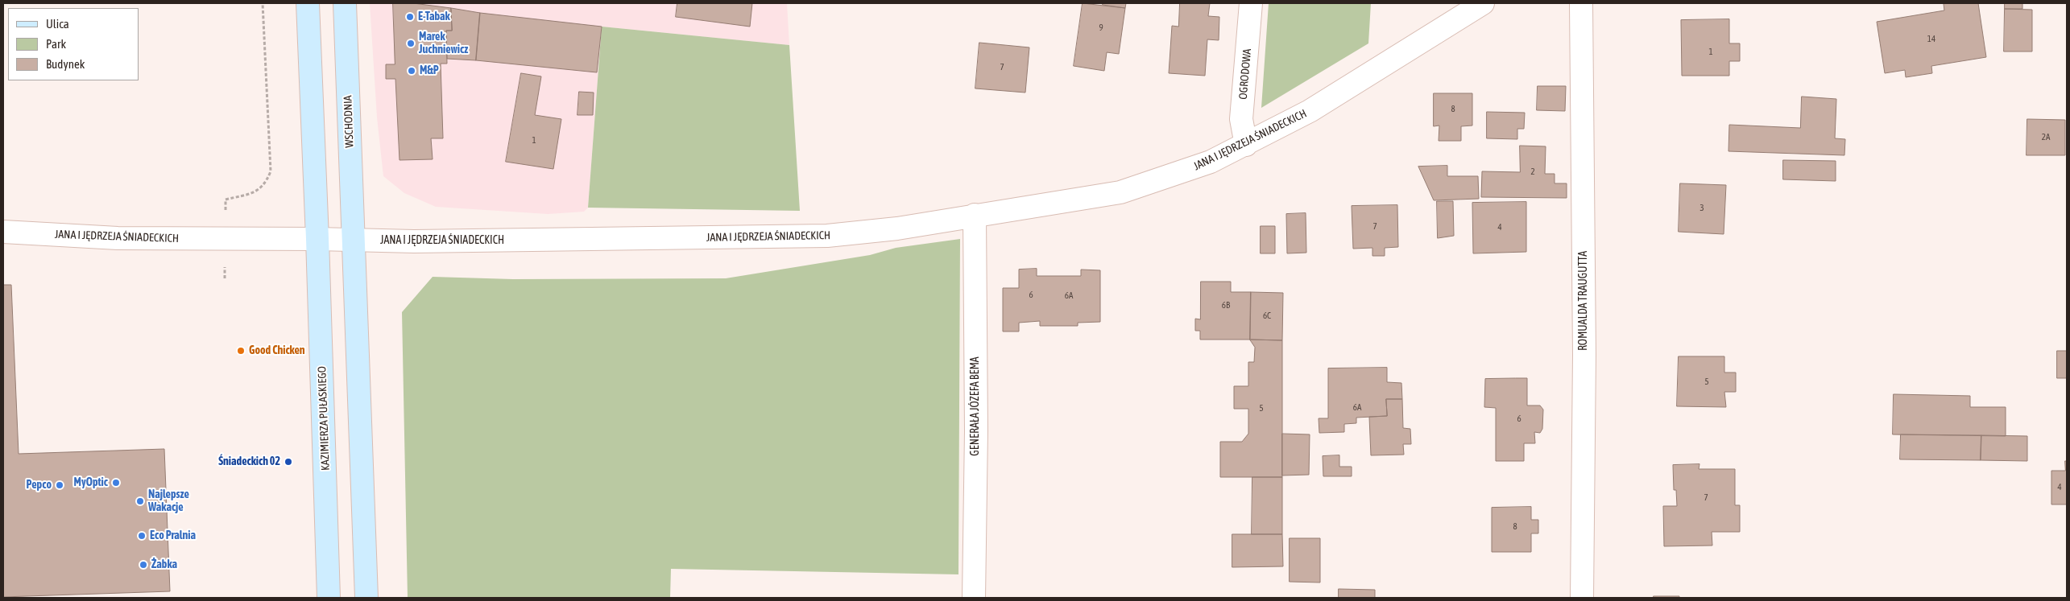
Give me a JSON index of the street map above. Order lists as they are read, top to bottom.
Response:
{
  "streets": {
    "main road": ["WSCHODNIA", "KAZIMIERZA PUŁASKIEGO"],
    "street": [
      "OGRODOWA",
      "JANA I JĘDRZEJA ŚNIADECKICH",
      "ROMUALDA TRAUGUTTA",
      "GENERAŁA JÓZEFA BEMA"
    ]
  },
  "crossings": [
    ["OGRODOWA", "JANA I JĘDRZEJA ŚNIADECKICH"],
    ["WSCHODNIA", "JANA I JĘDRZEJA ŚNIADECKICH"],
    ["JANA I JĘDRZEJA ŚNIADECKICH", "GENERAŁA JÓZEFA BEMA"],
    ["JANA I JĘDRZEJA ŚNIADECKICH", "KAZIMIERZA PUŁASKIEGO"]
  ],
  "places": [
    "E-Tabak",
    "Marek Juchniewicz",
    "M&P",
    "Good Chicken",
    "Śniadeckich 02",
    "MyOptic",
    "Pepco",
    "Najlepsze Wakacje",
    "Eco Pralnia",
    "Żabka"
  ],
  "house_numbers": [
    "9",
    "14",
    "1",
    "7",
    "8",
    "2A",
    "1",
    "2",
    "3",
    "7",
    "4",
    "6",
    "6A",
    "6B",
    "6C",
    "5",
    "6A",
    "5",
    "6",
    "4",
    "7",
    "8"
  ],
  "legend": ["Ulica", "Park", "Budynek"]
}
